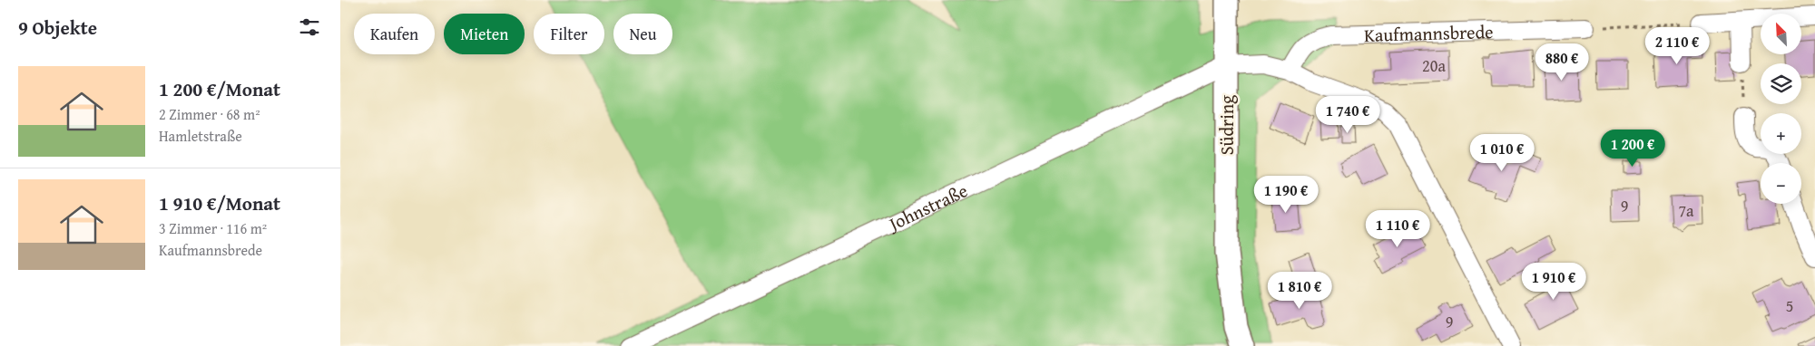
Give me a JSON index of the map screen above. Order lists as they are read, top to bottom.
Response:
{
  "streets": {
    "street": ["Kaufmannsbrede", "Südring", "Johnstraße"]
  },
  "crossings": [
    ["Südring", "Johnstraße"]
  ],
  "house_numbers": [
    "20a",
    "9",
    "7a",
    "5",
    "9"
  ],
  "north": "top left",
  "page": {
    "heading": "9 Objekte",
    "map_buttons": ["+", "−"],
    "chip": [
      "Kaufen",
      "Mieten",
      "Filter",
      "Neu"
    ],
    "price": [
      "2 110 €",
      "880 €",
      "1 740 €",
      "1 200 €",
      "1 010 €",
      "1 190 €",
      "1 110 €",
      "1 910 €",
      "1 810 €"
    ],
    "list": [
      {
        "name": "1 200 €/Monat",
        "note": "2 Zimmer · 68 m² · Hamletstraße"
      },
      {
        "name": "1 910 €/Monat",
        "note": "3 Zimmer · 116 m² · Kaufmannsbrede"
      }
    ]
  }
}
